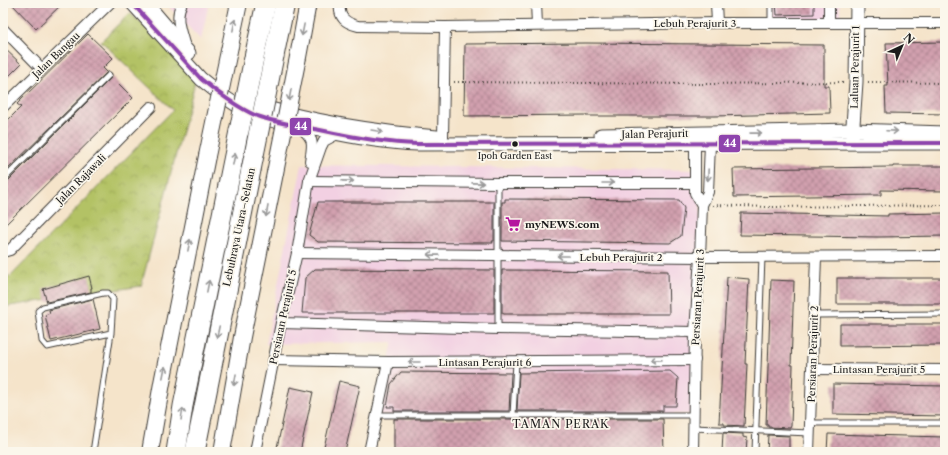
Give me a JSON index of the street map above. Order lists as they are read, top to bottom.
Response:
{
  "streets": {
    "highway": ["Lebuhraya Utara–Selatan"],
    "street": [
      "Lebuh Perajurit 3",
      "Jalan Bangau",
      "Laluan Perajurit 1",
      "Jalan Perajurit",
      "Jalan Rajawali",
      "Lebuh Perajurit 2",
      "Persiaran Perajurit 3",
      "Persiaran Perajurit 5",
      "Persiaran Perajurit 2",
      "Lintasan Perajurit 6",
      "Lintasan Perajurit 5"
    ]
  },
  "crossings": [
    ["Lebuh Perajurit 3", "Laluan Perajurit 1"],
    ["Laluan Perajurit 1", "Jalan Perajurit"],
    ["Jalan Perajurit", "Persiaran Perajurit 3"],
    ["Jalan Perajurit", "Persiaran Perajurit 5"],
    ["Lebuh Perajurit 2", "Persiaran Perajurit 3"],
    ["Lebuh Perajurit 2", "Persiaran Perajurit 5"],
    ["Lebuh Perajurit 2", "Persiaran Perajurit 2"],
    ["Persiaran Perajurit 3", "Lintasan Perajurit 6"],
    ["Persiaran Perajurit 5", "Lintasan Perajurit 6"],
    ["Persiaran Perajurit 2", "Lintasan Perajurit 5"]
  ],
  "districts": ["TAMAN PERAK"],
  "places": {
    "other": ["Ipoh Garden East"],
    "supermarket": ["myNEWS.com"]
  },
  "lines": ["transit line 44"],
  "north": "top right"
}
